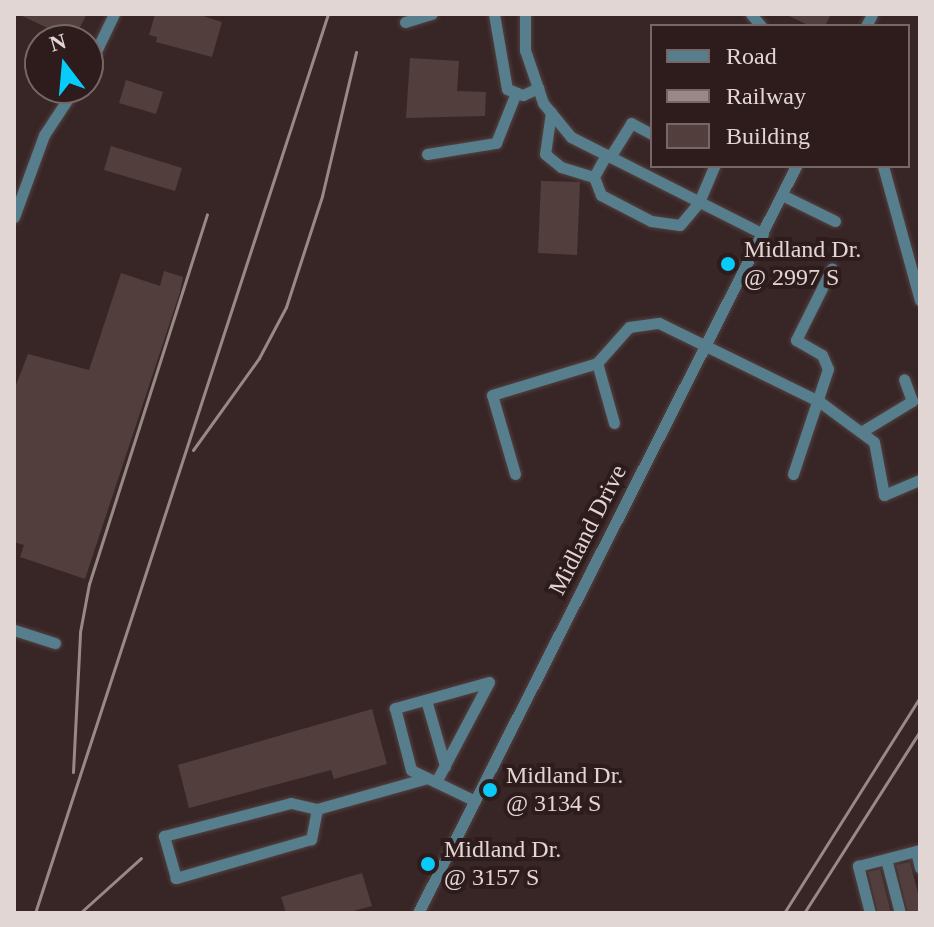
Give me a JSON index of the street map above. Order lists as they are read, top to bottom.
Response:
{
  "streets": {
    "street": ["Midland Drive"]
  },
  "places": ["Midland Dr. @ 2997 S", "Midland Dr. @ 3134 S", "Midland Dr. @ 3157 S"],
  "legend": ["Road", "Railway", "Building"],
  "north": "top"
}
